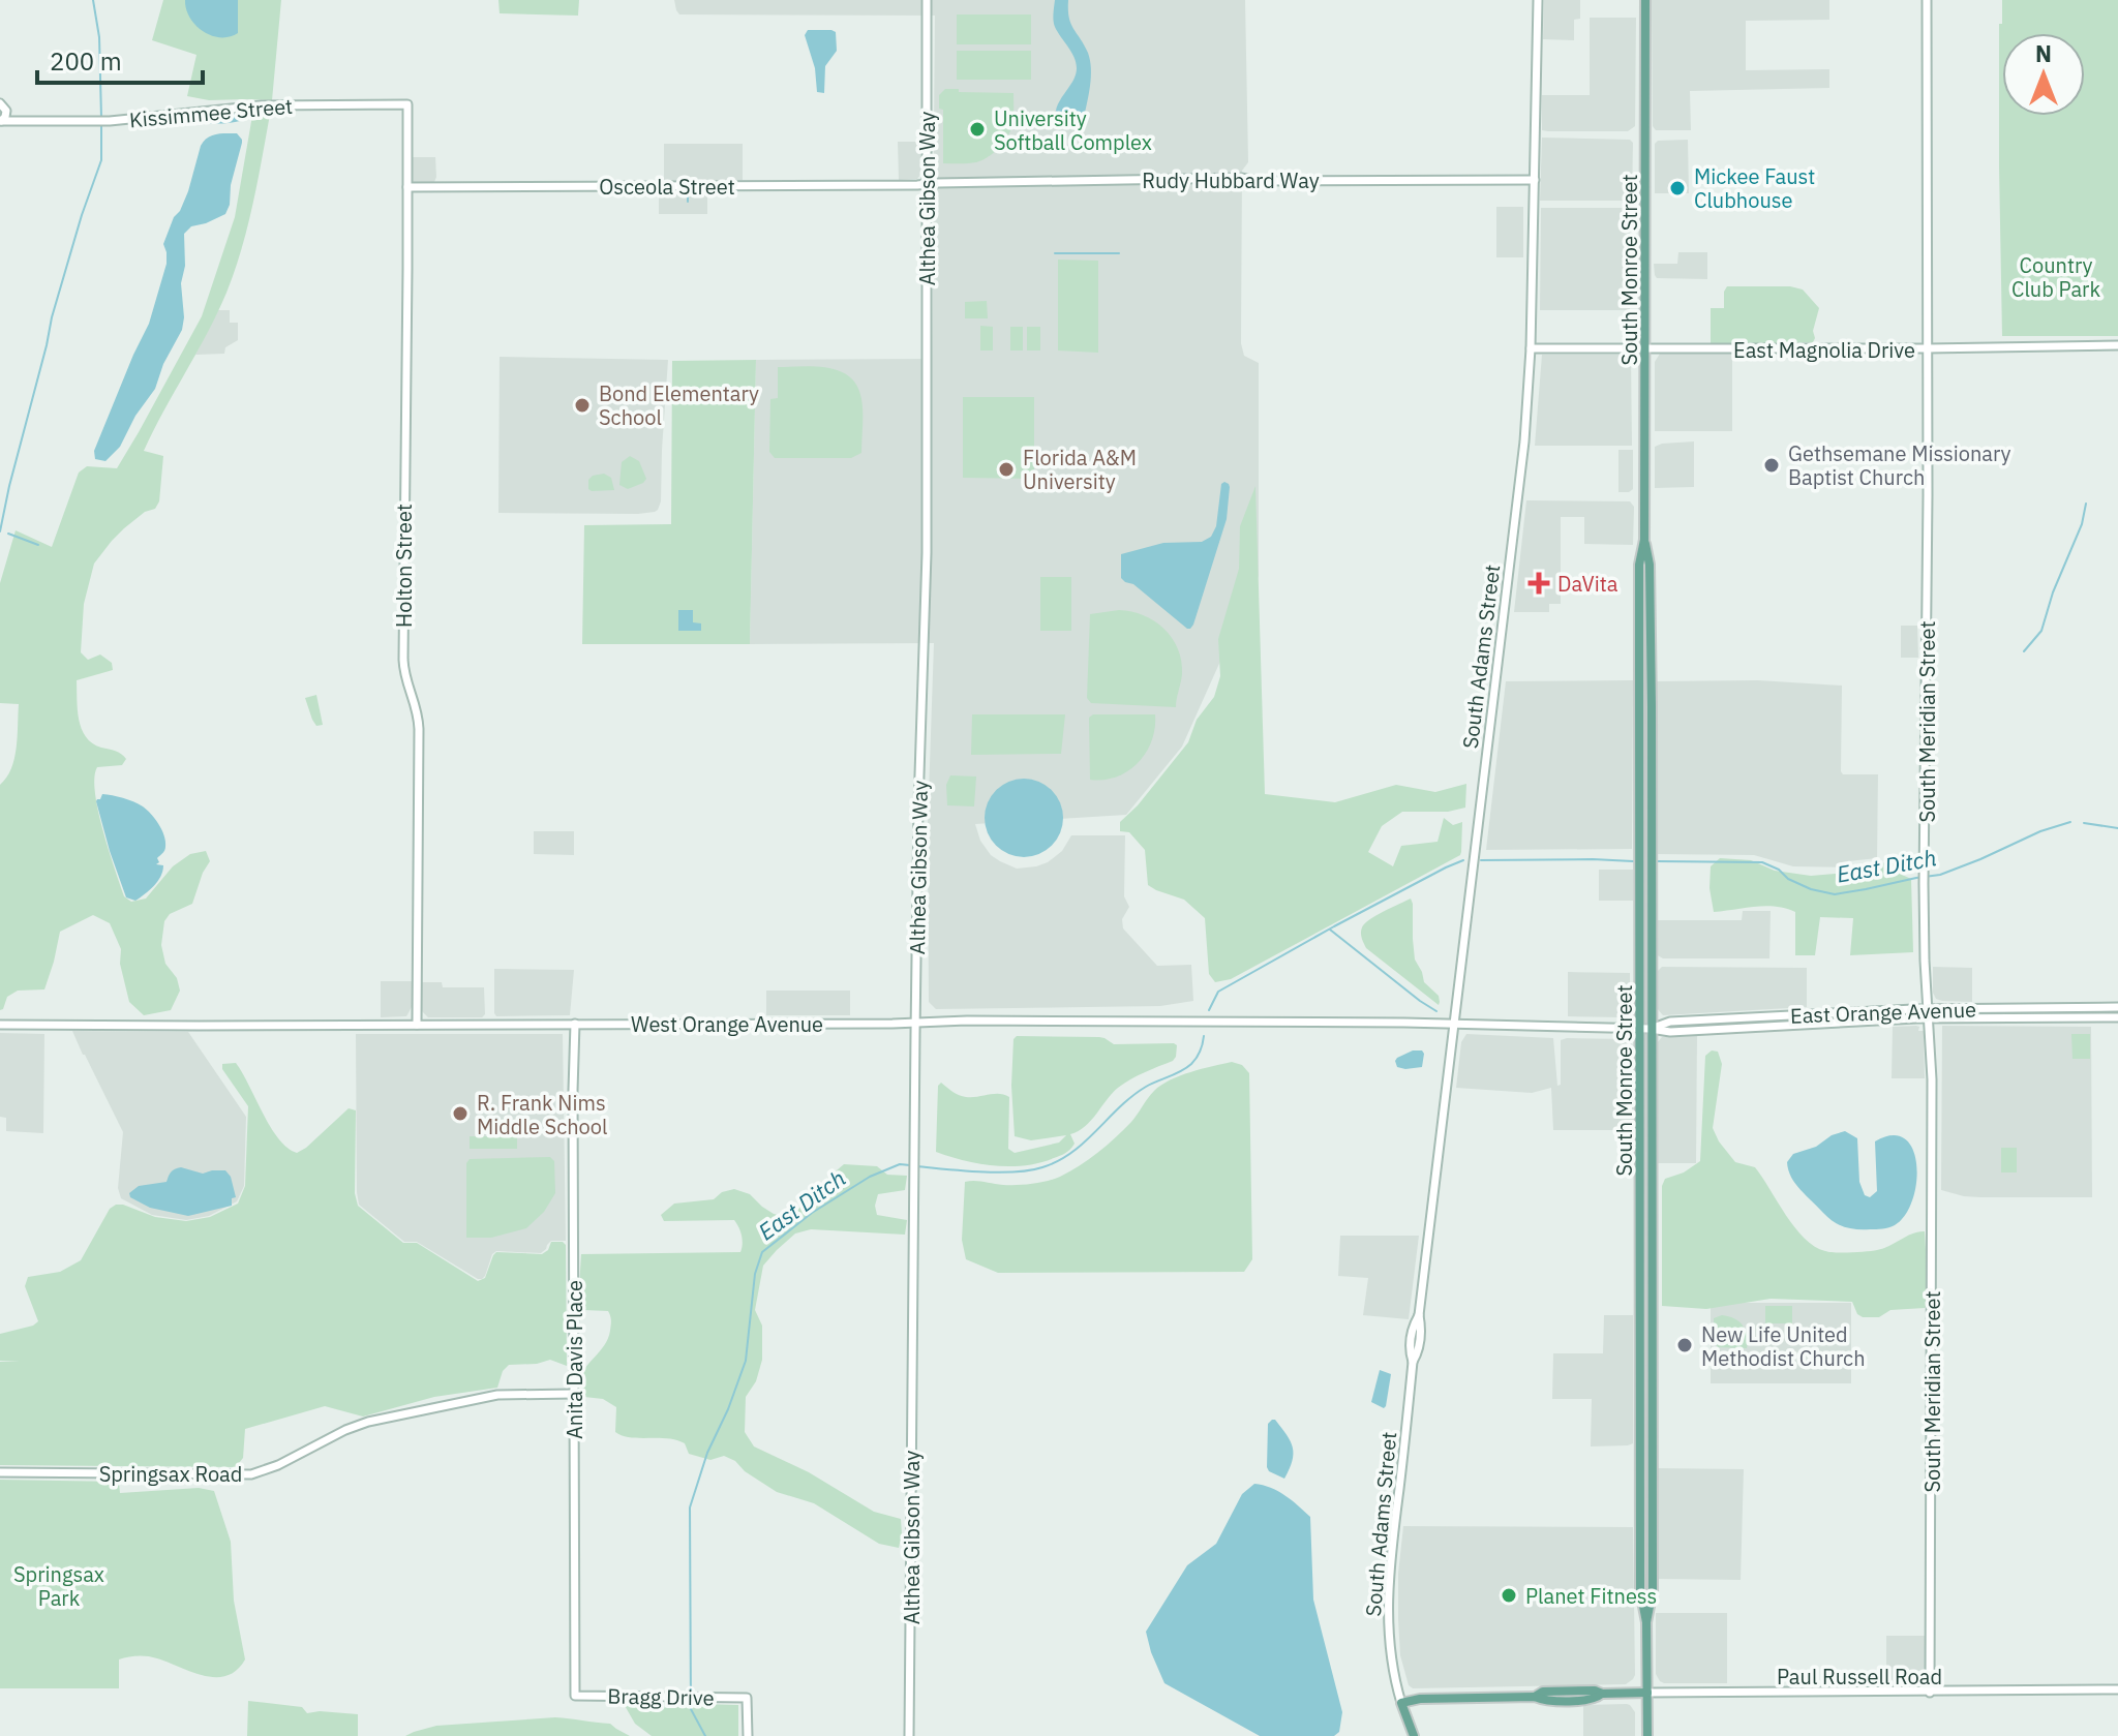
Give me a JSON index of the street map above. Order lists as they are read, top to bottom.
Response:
{
  "streets": {
    "main road": ["South Monroe Street", "South Adams Street", "Paul Russell Road"],
    "street": [
      "Kissimmee Street",
      "Rudy Hubbard Way",
      "Osceola Street",
      "Althea Gibson Way",
      "East Magnolia Drive",
      "Holton Street",
      "South Meridian Street",
      "East Orange Avenue",
      "West Orange Avenue",
      "Anita Davis Place",
      "Springsax Road",
      "Bragg Drive"
    ]
  },
  "crossings": [
    ["Kissimmee Street", "Holton Street"],
    ["Rudy Hubbard Way", "Osceola Street"],
    ["Rudy Hubbard Way", "Althea Gibson Way"],
    ["Rudy Hubbard Way", "South Adams Street"],
    ["Osceola Street", "Althea Gibson Way"],
    ["Osceola Street", "Holton Street"],
    ["Althea Gibson Way", "West Orange Avenue"],
    ["South Monroe Street", "East Magnolia Drive"],
    ["South Monroe Street", "East Orange Avenue"],
    ["South Monroe Street", "Paul Russell Road"],
    ["East Magnolia Drive", "South Adams Street"],
    ["East Magnolia Drive", "South Meridian Street"],
    ["Holton Street", "West Orange Avenue"],
    ["South Adams Street", "East Orange Avenue"],
    ["South Adams Street", "West Orange Avenue"],
    ["South Adams Street", "Paul Russell Road"],
    ["South Meridian Street", "East Orange Avenue"],
    ["South Meridian Street", "Paul Russell Road"],
    ["East Orange Avenue", "West Orange Avenue"],
    ["West Orange Avenue", "Anita Davis Place"],
    ["Anita Davis Place", "Springsax Road"],
    ["Anita Davis Place", "Bragg Drive"]
  ],
  "water": ["East Ditch"],
  "parks": ["Country Club Park", "Springsax Park"],
  "places": {
    "other": [
      "University Softball Complex",
      "Mickee Faust Clubhouse",
      "Bond Elementary School",
      "Gethsemane Missionary Baptist Church",
      "Florida A&M University",
      "R. Frank Nims Middle School",
      "New Life United Methodist Church",
      "Planet Fitness"
    ],
    "health": ["DaVita"]
  },
  "scale_bar": "200 m",
  "north": "top"
}
